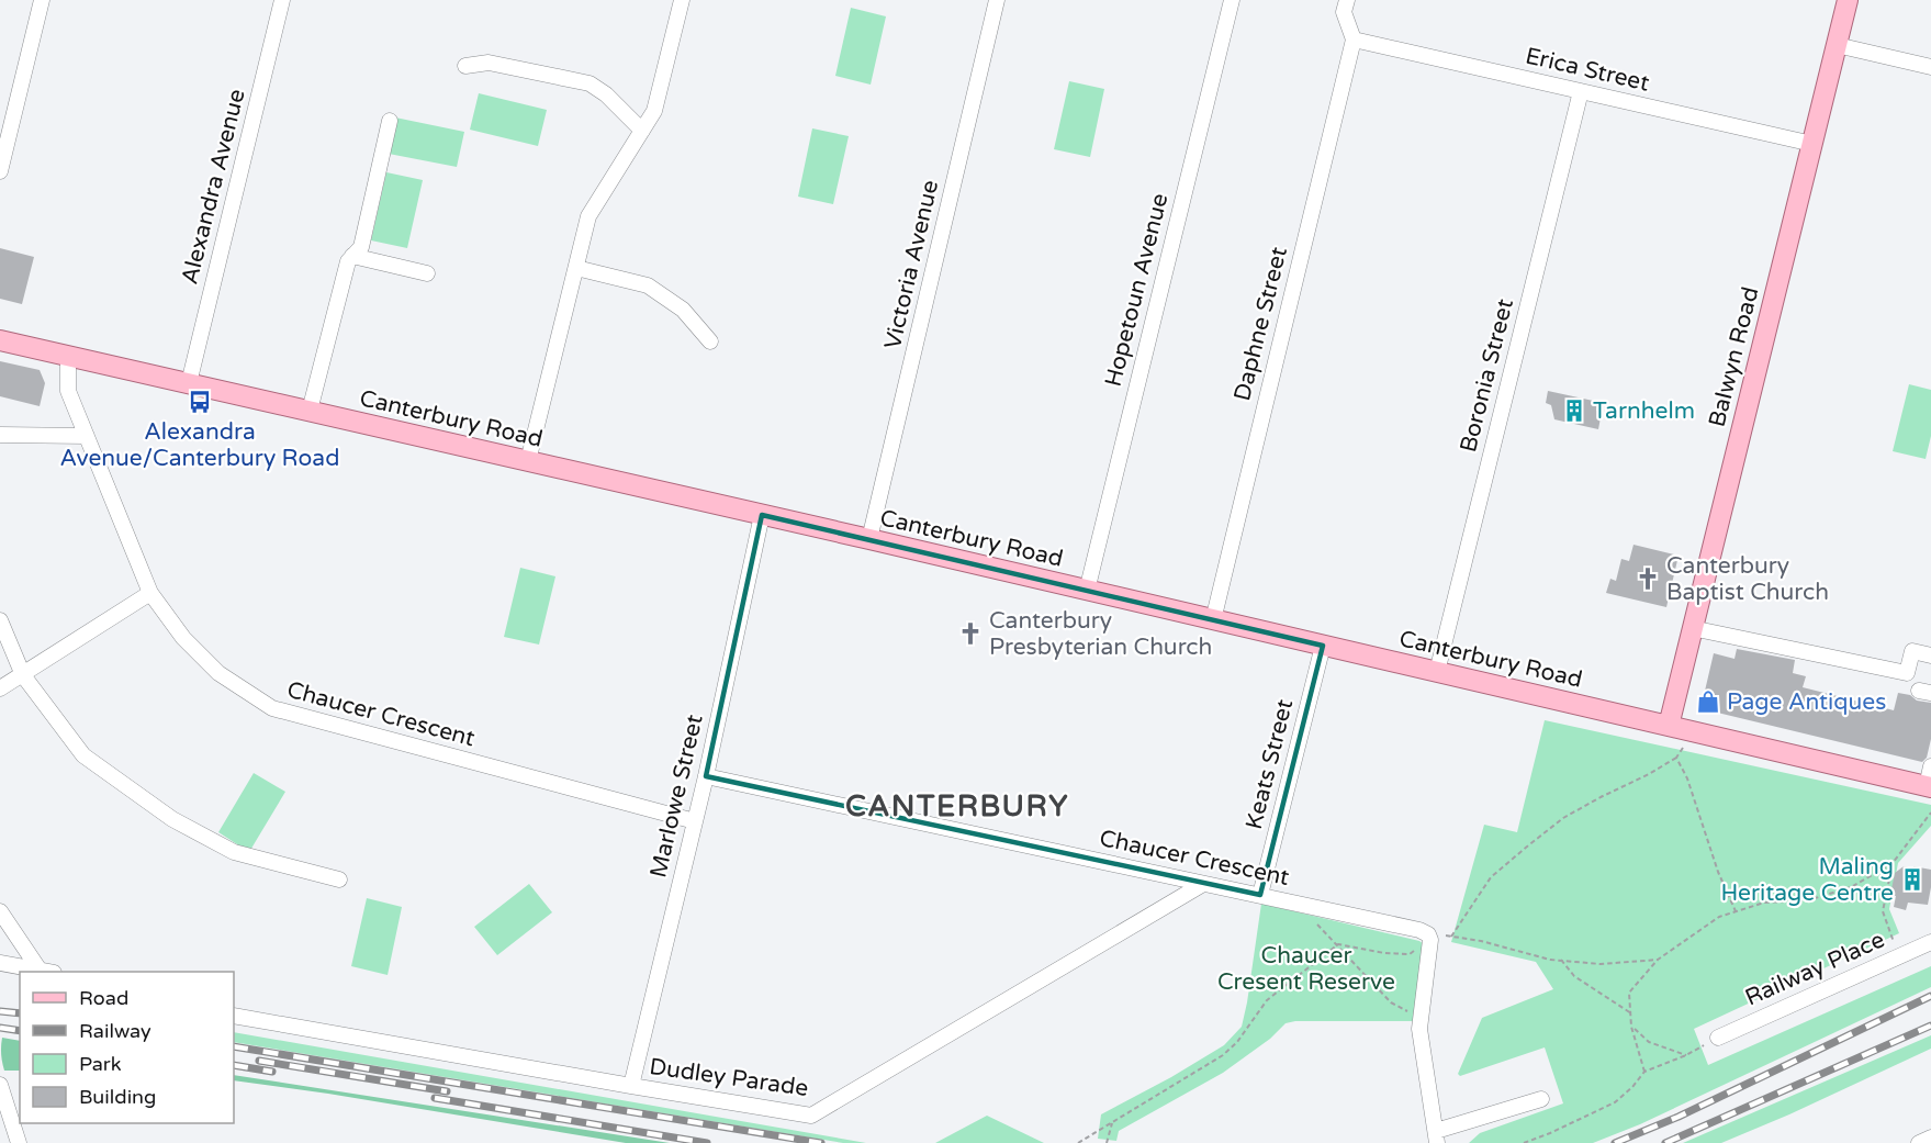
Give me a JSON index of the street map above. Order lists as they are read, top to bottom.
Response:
{
  "streets": {
    "main road": ["Balwyn Road", "Canterbury Road"],
    "street": [
      "Erica Street",
      "Alexandra Avenue",
      "Victoria Avenue",
      "Hopetoun Avenue",
      "Daphne Street",
      "Boronia Street",
      "Chaucer Crescent",
      "Keats Street",
      "Marlowe Street",
      "Railway Place",
      "Dudley Parade"
    ]
  },
  "crossings": [
    ["Erica Street", "Daphne Street"],
    ["Erica Street", "Balwyn Road"],
    ["Erica Street", "Boronia Street"],
    ["Alexandra Avenue", "Canterbury Road"],
    ["Victoria Avenue", "Canterbury Road"],
    ["Hopetoun Avenue", "Canterbury Road"],
    ["Daphne Street", "Canterbury Road"],
    ["Balwyn Road", "Canterbury Road"],
    ["Boronia Street", "Canterbury Road"],
    ["Canterbury Road", "Chaucer Crescent"],
    ["Canterbury Road", "Keats Street"],
    ["Canterbury Road", "Marlowe Street"],
    ["Chaucer Crescent", "Keats Street"],
    ["Chaucer Crescent", "Marlowe Street"],
    ["Chaucer Crescent", "Dudley Parade"],
    ["Marlowe Street", "Dudley Parade"]
  ],
  "districts": ["CANTERBURY"],
  "parks": ["Chaucer Cresent Reserve"],
  "places": {
    "bus stop": ["Alexandra Avenue/Canterbury Road"],
    "building": ["Tarnhelm", "Maling Heritage Centre"],
    "church": ["Canterbury Baptist Church", "Canterbury Presbyterian Church"],
    "shop": ["Page Antiques"]
  },
  "legend": [
    "Road",
    "Railway",
    "Park",
    "Building"
  ]
}
